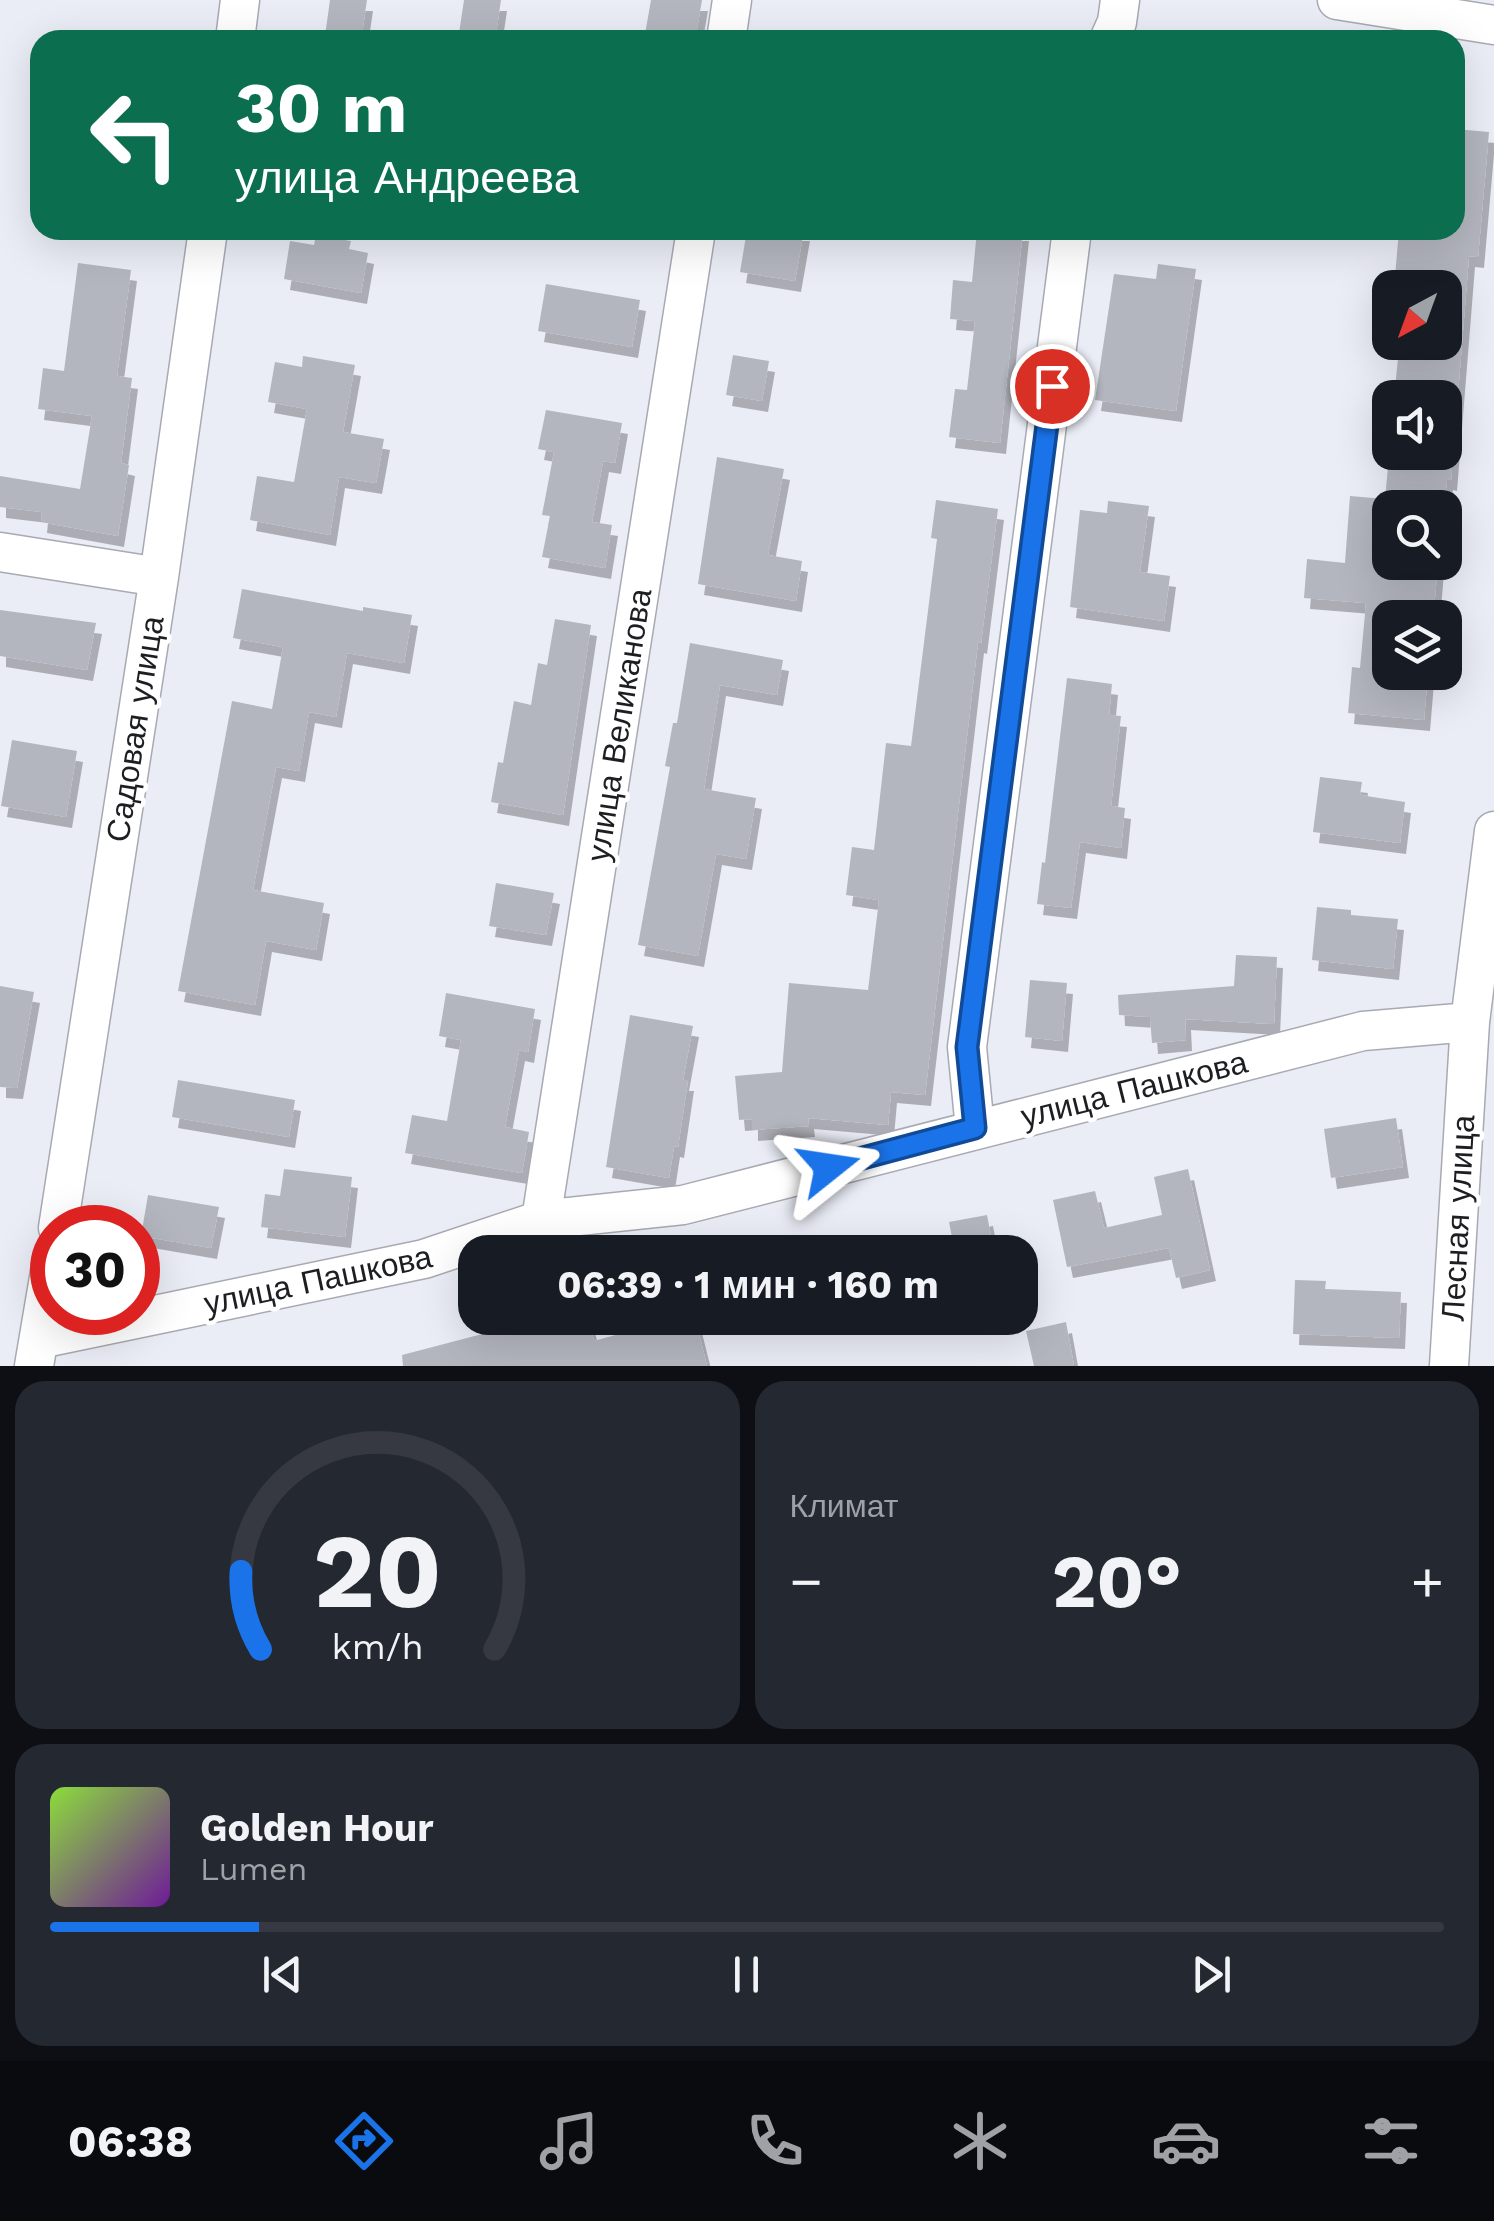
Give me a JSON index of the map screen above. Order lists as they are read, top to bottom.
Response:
{
  "streets": {
    "street": [
      "улица Великанова",
      "Садовая улица",
      "улица Пашкова",
      "Лесная улица"
    ]
  },
  "crossings": [
    ["улица Великанова", "улица Пашкова"],
    ["улица Пашкова", "Лесная улица"]
  ],
  "north": "bottom left",
  "page": {
    "turn": ["30 m", "улица Андреева"],
    "limit": "30",
    "trip": "06:39 · 1 мин · 160 m",
    "tile": "Климат",
    "heat": ["−", "20°", "+"],
    "song": ["Golden Hour", "Lumen"],
    "tabs": "06:38",
    "gauge": ["20", "km/h"]
  }
}
